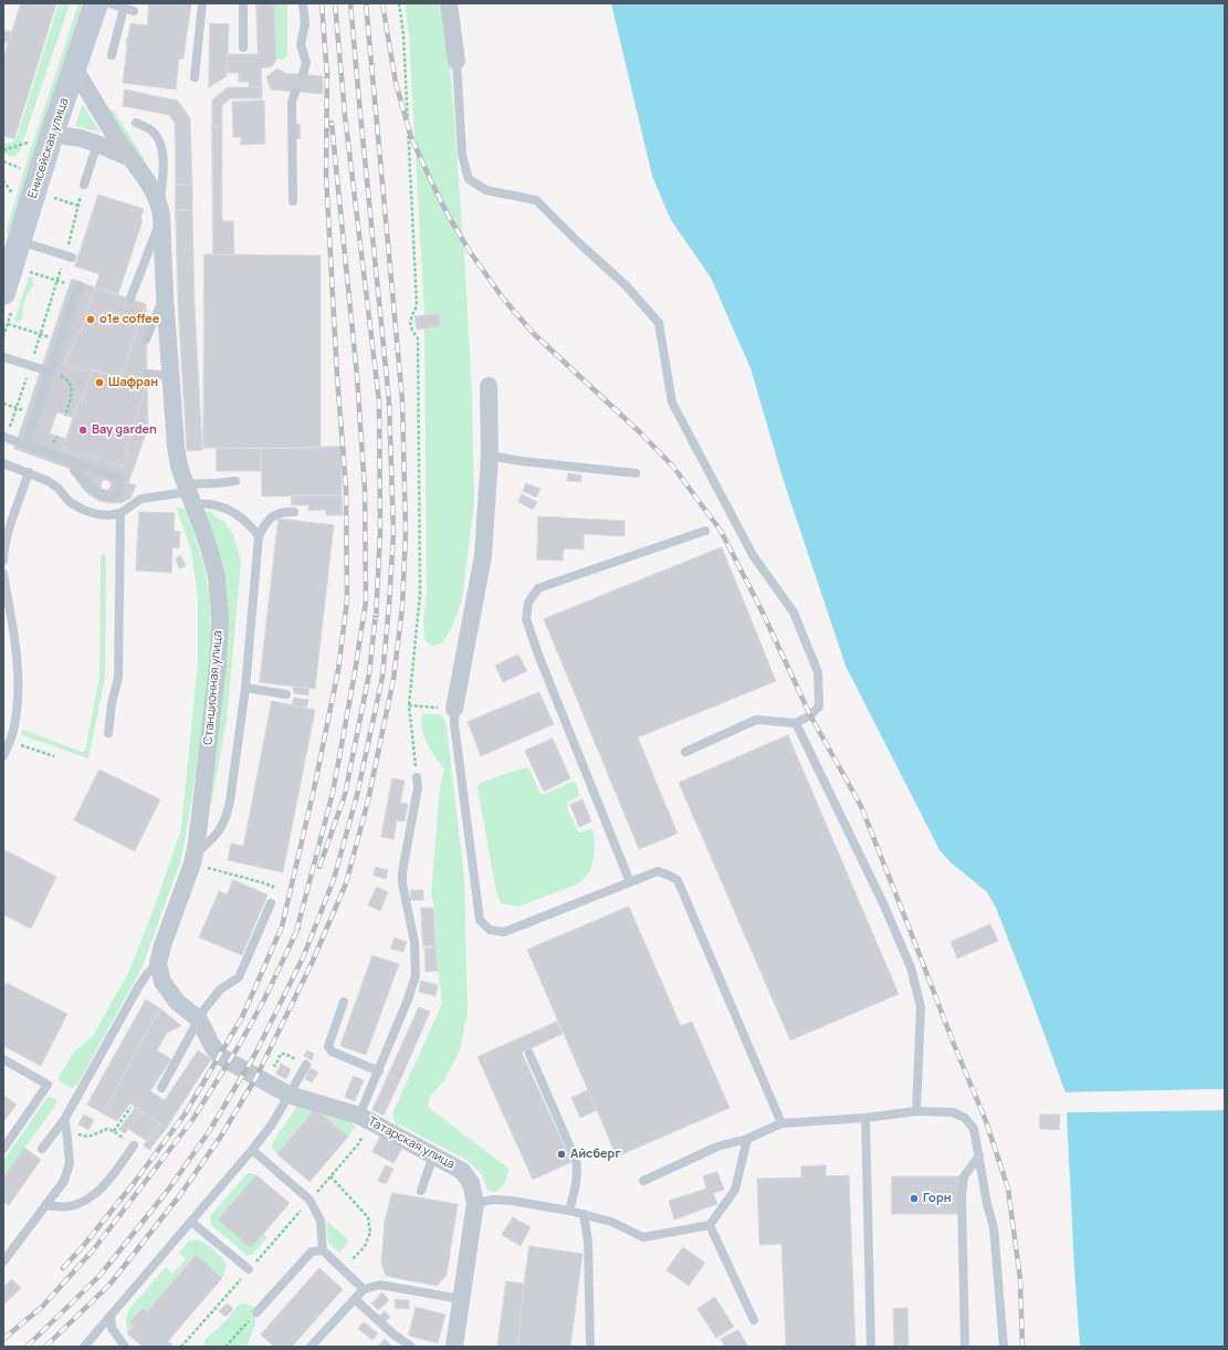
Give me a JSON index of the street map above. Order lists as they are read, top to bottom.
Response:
{
  "streets": {
    "main road": ["Енисейская улица"],
    "street": ["Станционная улица", "Татарская улица"]
  },
  "crossings": [
    ["Енисейская улица", "Станционная улица"]
  ],
  "places": [
    "o1e coffee",
    "Шафран",
    "Bay garden",
    "Айсберг",
    "Горн"
  ]
}
